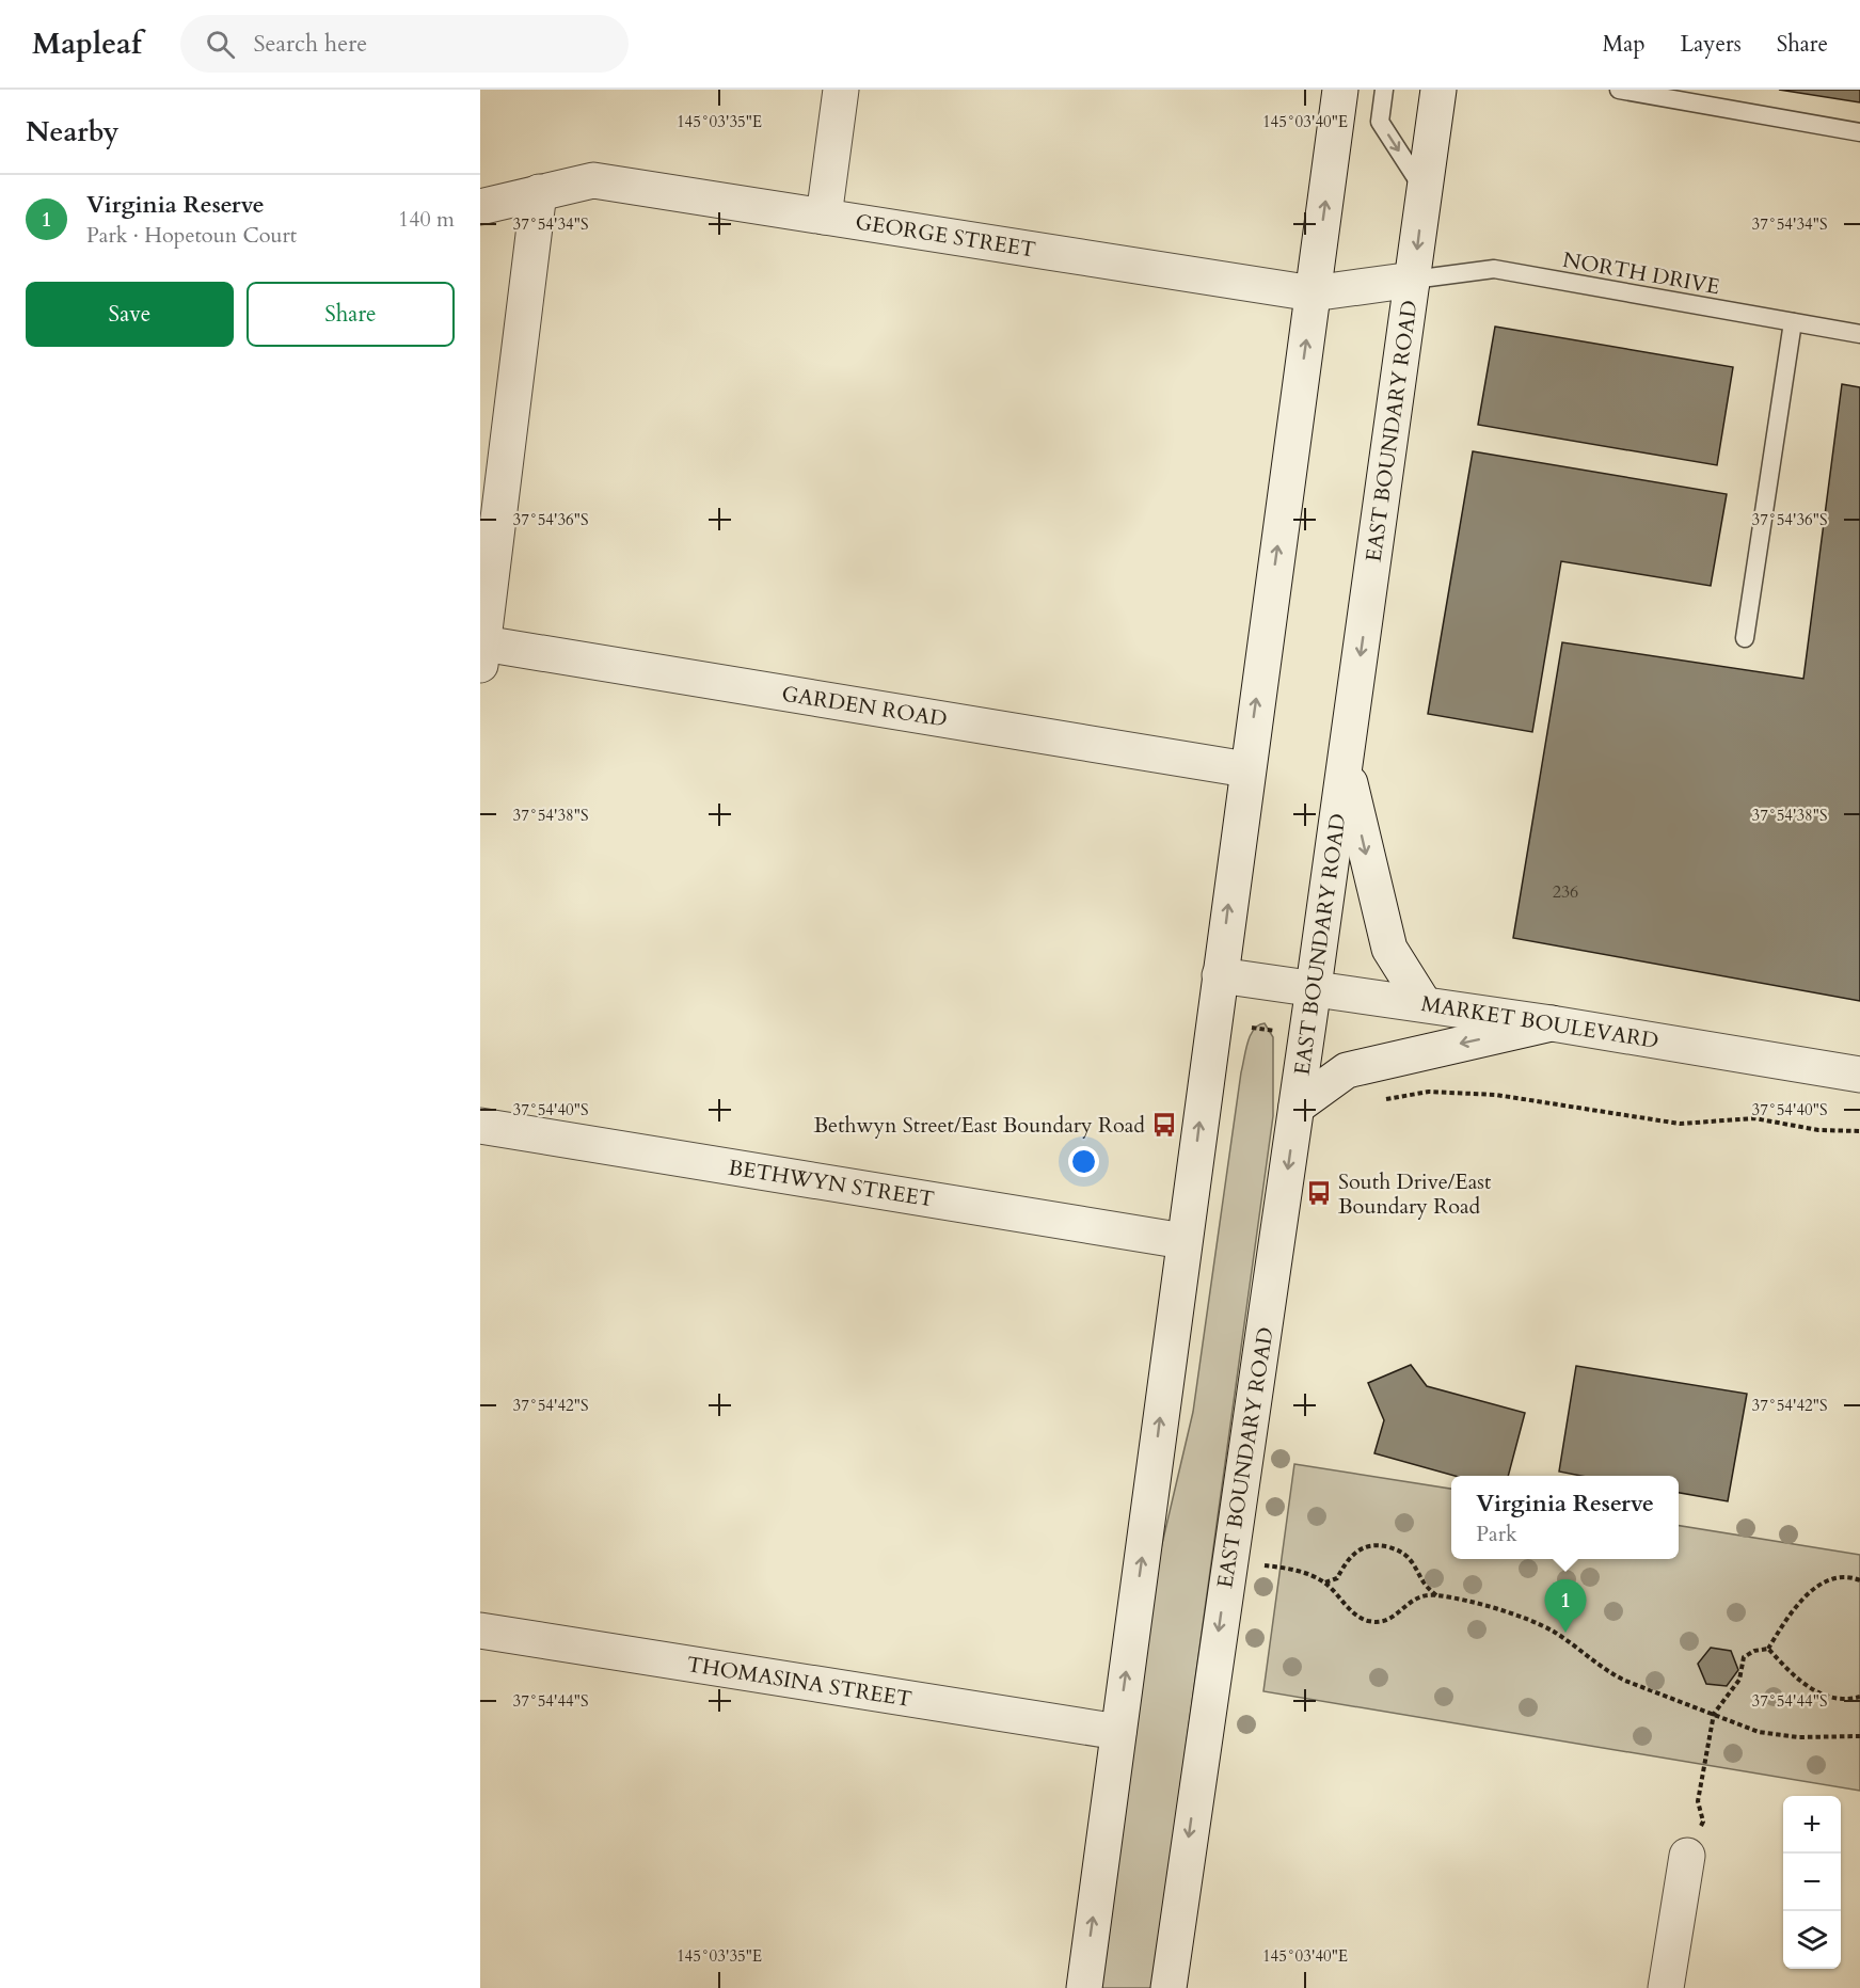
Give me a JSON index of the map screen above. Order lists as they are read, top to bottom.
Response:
{
  "streets": {
    "street": [
      "GEORGE STREET",
      "EAST BOUNDARY ROAD",
      "GARDEN ROAD",
      "MARKET BOULEVARD",
      "BETHWYN STREET",
      "THOMASINA STREET"
    ],
    "lane": ["NORTH DRIVE"]
  },
  "crossings": [
    ["GEORGE STREET", "NORTH DRIVE"],
    ["GEORGE STREET", "EAST BOUNDARY ROAD"],
    ["NORTH DRIVE", "EAST BOUNDARY ROAD"],
    ["EAST BOUNDARY ROAD", "MARKET BOULEVARD"]
  ],
  "places": {
    "bus stop": ["Bethwyn Street/East Boundary Road", "South Drive/East Boundary Road"]
  },
  "house_numbers": ["236"],
  "page": {
    "header": "Mapleaf",
    "search": "Search here",
    "nav": ["Map", "Layers", "Share"],
    "heading": "Nearby",
    "list": [
      {
        "mark": "1",
        "name": "Virginia Reserve",
        "note": "Park · Hopetoun Court",
        "value": "140 m"
      }
    ],
    "buttons": ["Save", "Share"],
    "popup": ["Virginia Reserve", "Park"],
    "pins": "1",
    "map_buttons": ["+", "−"]
  },
  "coordinates": [
    "145°03'35\"E",
    "145°03'40\"E",
    "37°54'34\"S",
    "37°54'36\"S",
    "37°54'38\"S",
    "37°54'40\"S",
    "37°54'42\"S",
    "37°54'44\"S"
  ]
}
